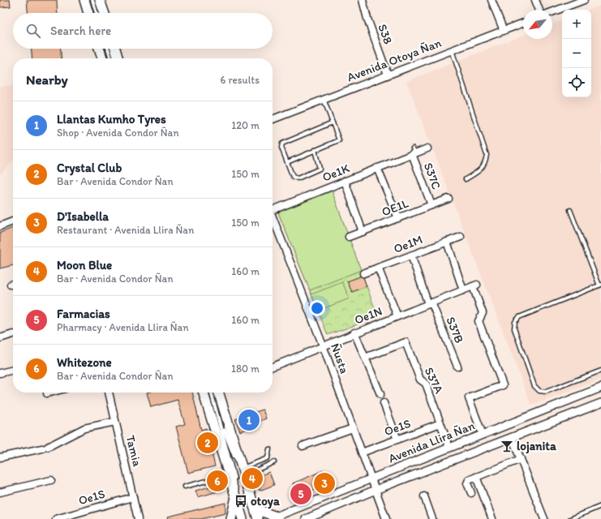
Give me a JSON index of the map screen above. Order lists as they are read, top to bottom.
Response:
{
  "streets": {
    "street": [
      "S38",
      "Avenida Otoya Ñan",
      "Oe1K",
      "S37C",
      "OE1L",
      "Oe1M",
      "Oe1N",
      "S37B",
      "Ñusta",
      "S37A",
      "Oe1S",
      "Avenida Llira Ñan",
      "Tamia"
    ]
  },
  "crossings": [
    ["S38", "Avenida Otoya Ñan"],
    ["Oe1K", "S37C"],
    ["S37C", "OE1L"],
    ["Oe1M", "S37B"],
    ["Oe1N", "S37B"],
    ["Oe1N", "Ñusta"],
    ["Oe1N", "Avenida Llira Ñan"],
    ["Ñusta", "Oe1S"],
    ["Ñusta", "Avenida Llira Ñan"],
    ["S37A", "Oe1S"],
    ["S37A", "Avenida Llira Ñan"],
    ["Oe1S", "Tamia"]
  ],
  "places": {
    "bar": ["lojanita"],
    "bus stop": ["otoya"]
  },
  "north": "bottom left",
  "page": {
    "map_buttons": ["+", "−"],
    "search": "Search here",
    "heading": ["Nearby", "6 results"],
    "list": [
      {
        "mark": "1",
        "name": "Llantas Kumho Tyres",
        "note": "Shop · Avenida Condor Ñan",
        "value": "120 m"
      },
      {
        "mark": "2",
        "name": "Crystal Club",
        "note": "Bar · Avenida Condor Ñan",
        "value": "150 m"
      },
      {
        "mark": "3",
        "name": "D'Isabella",
        "note": "Restaurant · Avenida Llira Ñan",
        "value": "150 m"
      },
      {
        "mark": "4",
        "name": "Moon Blue",
        "note": "Bar · Avenida Condor Ñan",
        "value": "160 m"
      },
      {
        "mark": "5",
        "name": "Farmacias",
        "note": "Pharmacy · Avenida Llira Ñan",
        "value": "160 m"
      },
      {
        "mark": "6",
        "name": "Whitezone",
        "note": "Bar · Avenida Condor Ñan",
        "value": "180 m"
      }
    ],
    "pins": [
      "1",
      "2",
      "4",
      "6",
      "3",
      "5"
    ]
  }
}
